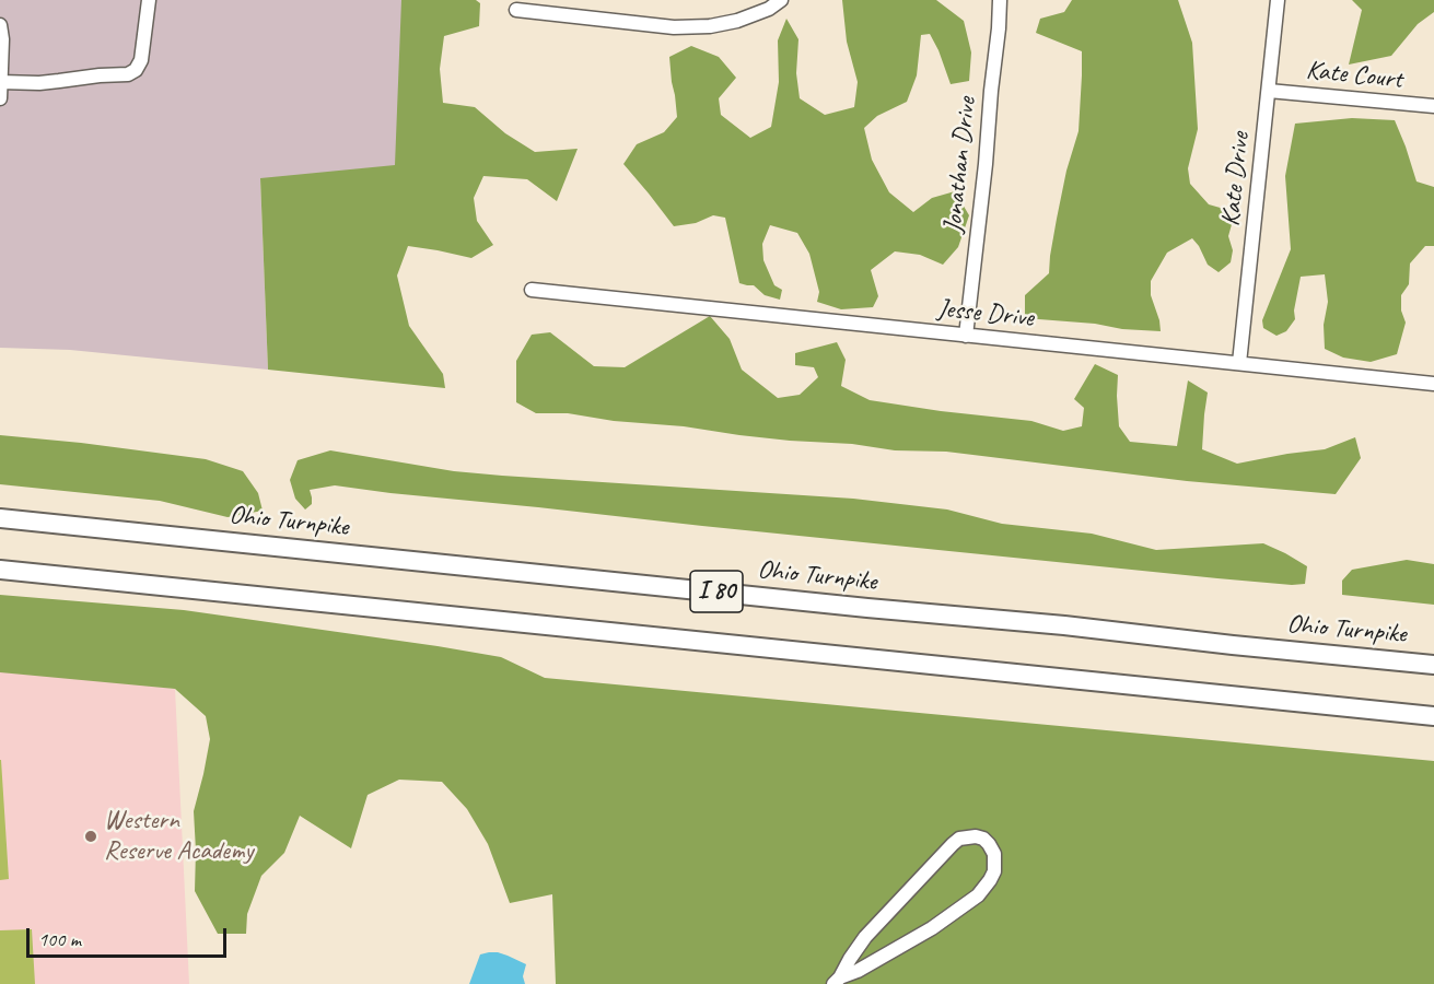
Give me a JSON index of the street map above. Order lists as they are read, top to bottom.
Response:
{
  "streets": {
    "highway": ["Ohio Turnpike", "I 80"],
    "street": [
      "Kate Court",
      "Jonathan Drive",
      "Kate Drive",
      "Jesse Drive"
    ]
  },
  "crossings": [
    ["Kate Court", "Kate Drive"],
    ["Jonathan Drive", "Jesse Drive"],
    ["Kate Drive", "Jesse Drive"]
  ],
  "places": ["Western Reserve Academy"],
  "scale_bar": "100 m"
}
